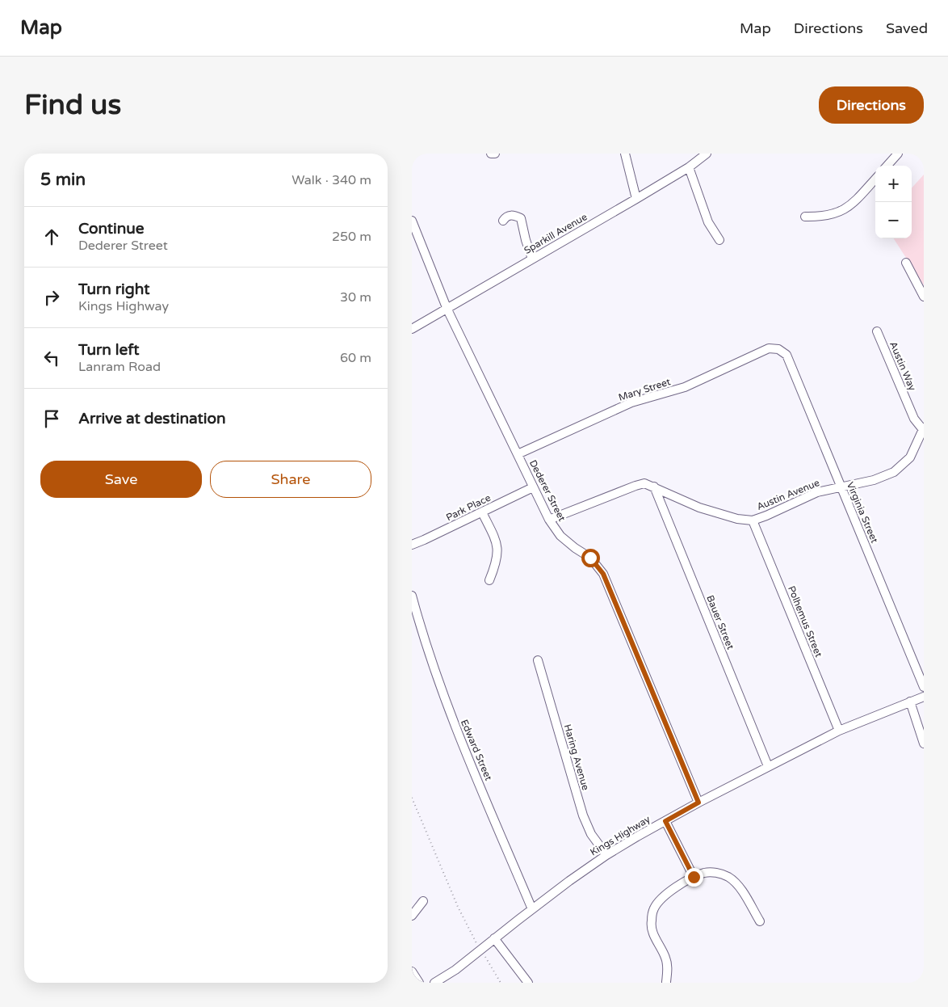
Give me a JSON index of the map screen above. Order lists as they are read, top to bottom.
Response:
{
  "streets": {
    "street": [
      "Sparkill Avenue",
      "Austin Way",
      "Mary Street",
      "Dederer Street",
      "Austin Avenue",
      "Park Place",
      "Virginia Street",
      "Polhemus Street",
      "Bauer Street",
      "Edward Street",
      "Haring Avenue",
      "Kings Highway"
    ]
  },
  "crossings": [
    ["Sparkill Avenue", "Dederer Street"],
    ["Austin Way", "Austin Avenue"],
    ["Mary Street", "Dederer Street"],
    ["Mary Street", "Virginia Street"],
    ["Dederer Street", "Austin Avenue"],
    ["Dederer Street", "Park Place"],
    ["Dederer Street", "Kings Highway"],
    ["Austin Avenue", "Virginia Street"],
    ["Austin Avenue", "Polhemus Street"],
    ["Austin Avenue", "Bauer Street"],
    ["Polhemus Street", "Kings Highway"],
    ["Bauer Street", "Kings Highway"],
    ["Edward Street", "Kings Highway"],
    ["Haring Avenue", "Kings Highway"]
  ],
  "page": {
    "header": "Map",
    "nav": ["Map", "Directions", "Saved"],
    "buttons": [
      "Directions",
      ["Save", "Share"]
    ],
    "title": "Find us",
    "heading": ["5 min", "Walk · 340 m"],
    "map_buttons": ["+", "−"],
    "list": [
      ["Continue", "Dederer Street", "250 m"],
      ["Turn right", "Kings Highway", "30 m"],
      ["Turn left", "Lanram Road", "60 m"],
      "Arrive at destination"
    ]
  }
}
